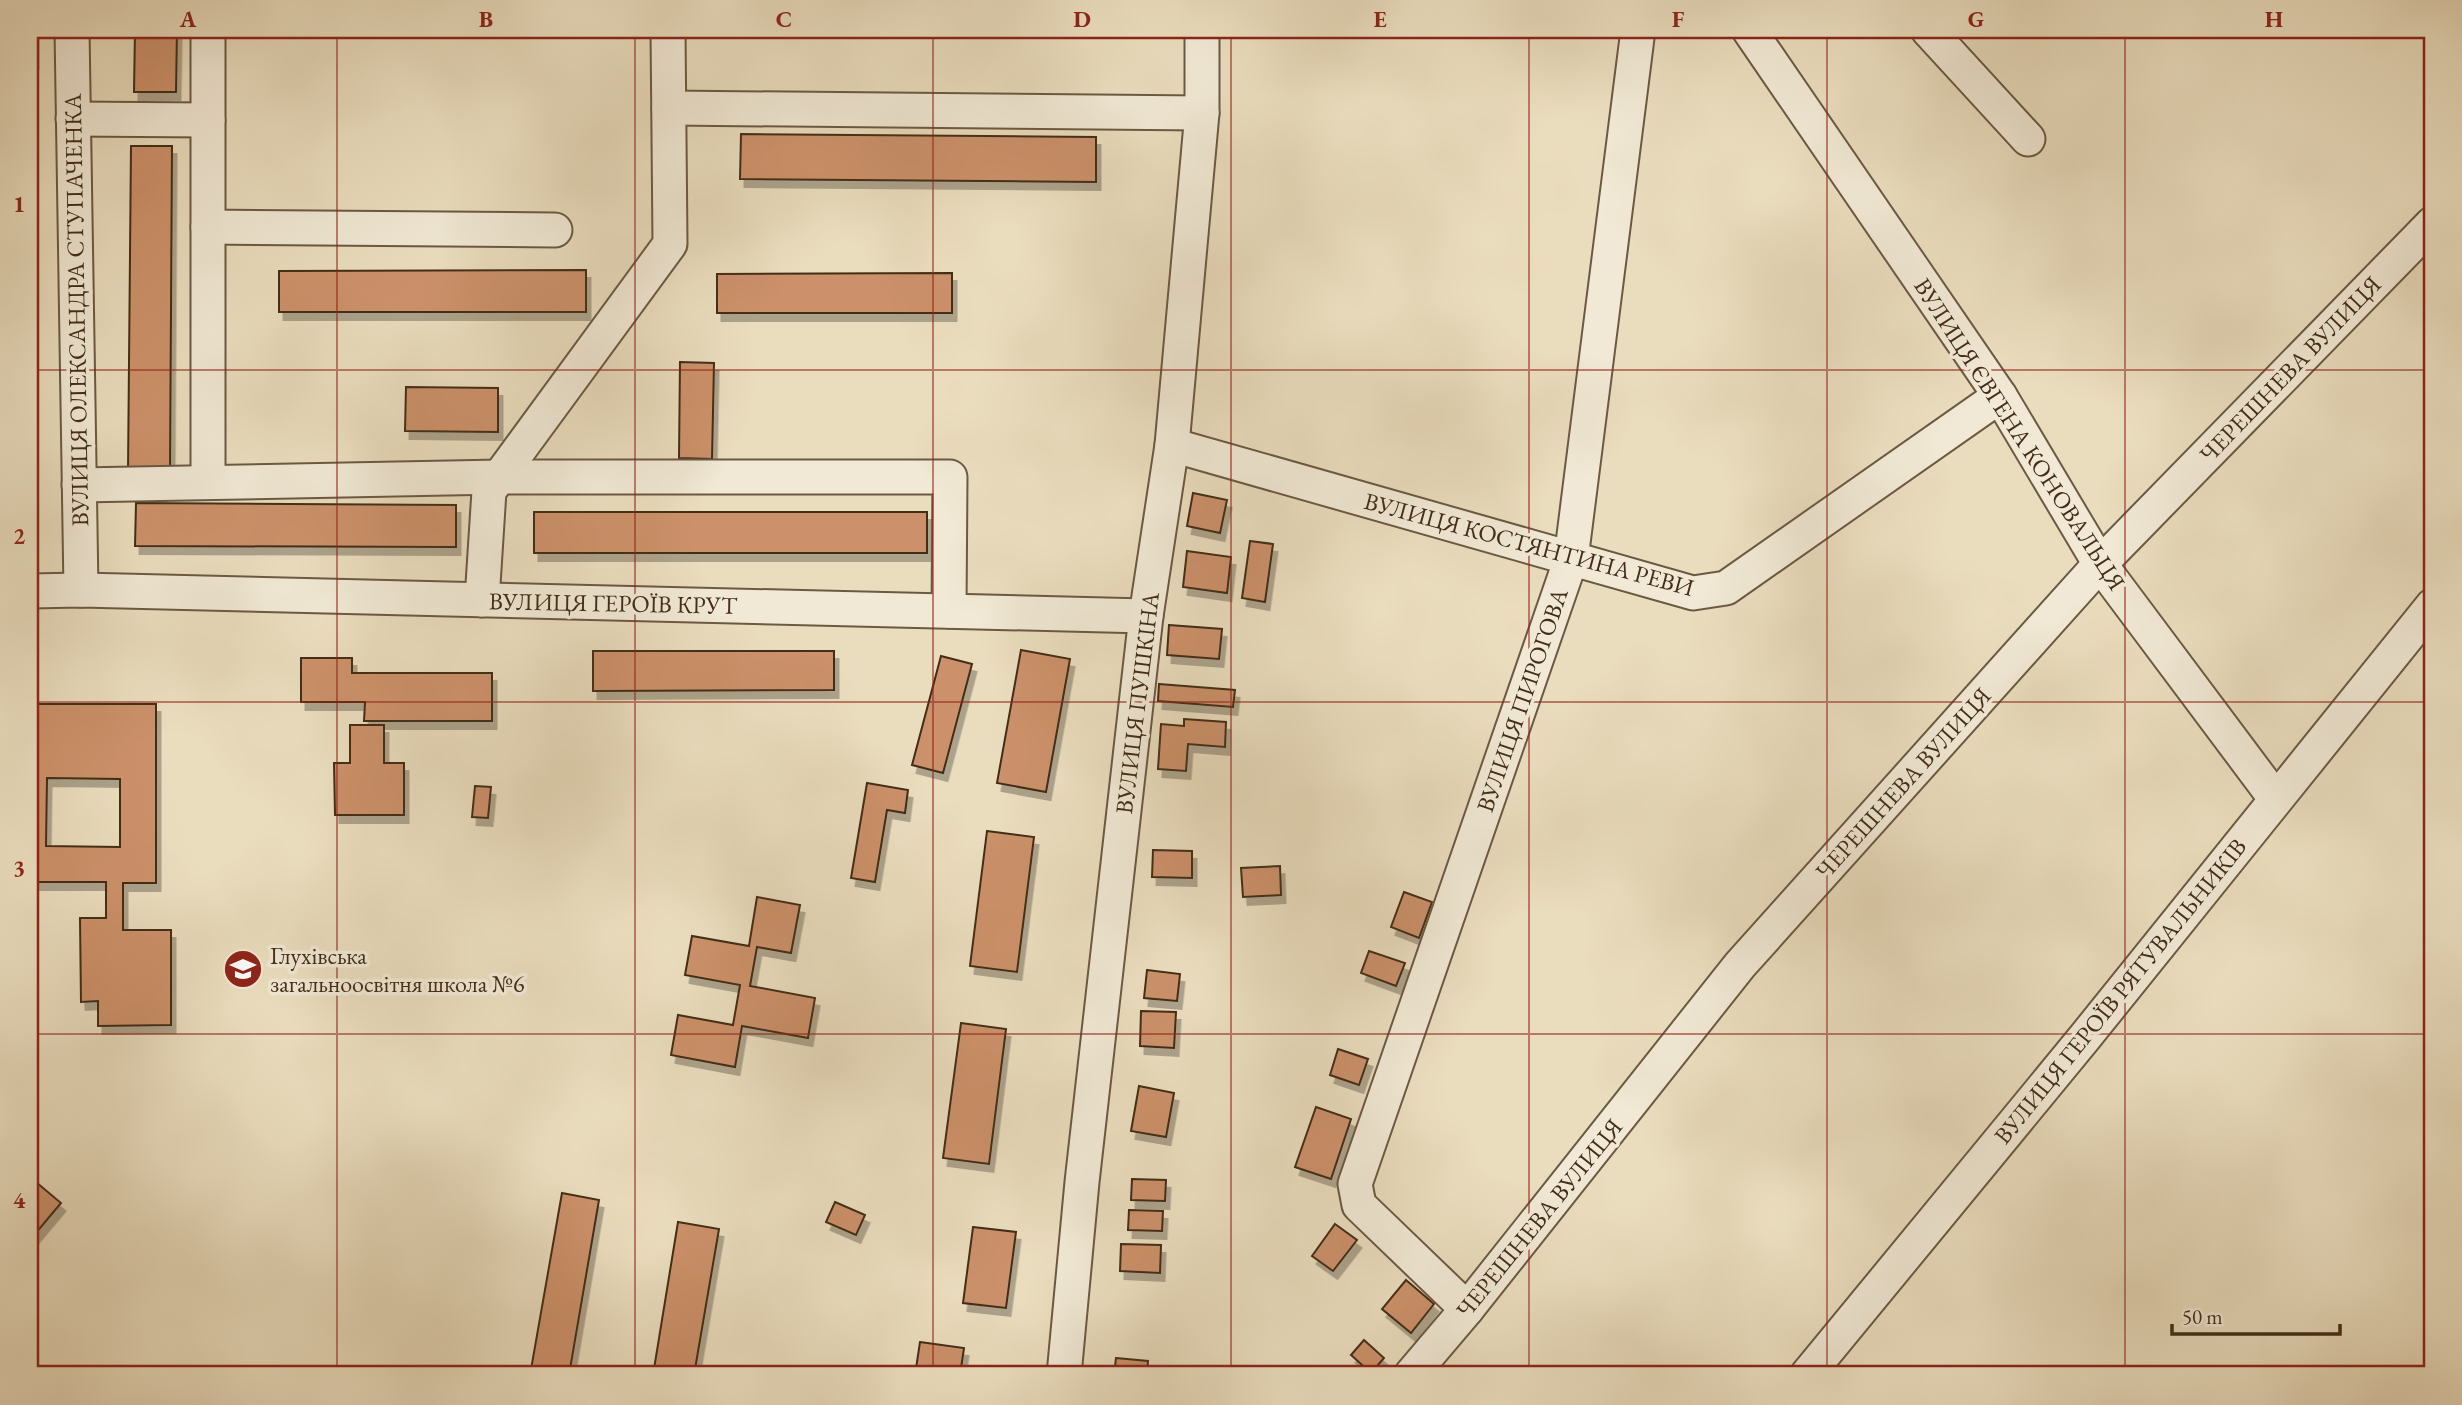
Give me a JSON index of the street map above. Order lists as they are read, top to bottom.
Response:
{
  "streets": {
    "street": [
      "ВУЛИЦЯ ОЛЕКСАНДРА СТУПАЧЕНКА",
      "ЧЕРЕШНЕВА ВУЛИЦЯ",
      "ВУЛИЦЯ ЄВГЕНА КОНОВАЛЬЦЯ",
      "ВУЛИЦЯ КОСТЯНТИНА РЕВИ",
      "ВУЛИЦЯ ГЕРОЇВ КРУТ",
      "ВУЛИЦЯ ПИРОГОВА",
      "ВУЛИЦЯ ПУШКІНА",
      "ВУЛИЦЯ ГЕРОЇВ РЯТУВАЛЬНИКІВ"
    ]
  },
  "crossings": [
    ["ВУЛИЦЯ ОЛЕКСАНДРА СТУПАЧЕНКА", "ВУЛИЦЯ ГЕРОЇВ КРУТ"],
    ["ЧЕРЕШНЕВА ВУЛИЦЯ", "ВУЛИЦЯ ЄВГЕНА КОНОВАЛЬЦЯ"],
    ["ЧЕРЕШНЕВА ВУЛИЦЯ", "ВУЛИЦЯ ПИРОГОВА"],
    ["ВУЛИЦЯ ЄВГЕНА КОНОВАЛЬЦЯ", "ВУЛИЦЯ КОСТЯНТИНА РЕВИ"],
    ["ВУЛИЦЯ ЄВГЕНА КОНОВАЛЬЦЯ", "ВУЛИЦЯ ГЕРОЇВ РЯТУВАЛЬНИКІВ"],
    ["ВУЛИЦЯ КОСТЯНТИНА РЕВИ", "ВУЛИЦЯ ПИРОГОВА"],
    ["ВУЛИЦЯ КОСТЯНТИНА РЕВИ", "ВУЛИЦЯ ПУШКІНА"],
    ["ВУЛИЦЯ ГЕРОЇВ КРУТ", "ВУЛИЦЯ ПУШКІНА"]
  ],
  "places": {
    "school or university": ["Глухівська загальноосвітня школа №6"]
  },
  "scale_bar": "50 m",
  "grid": {
    "columns": [
      "A",
      "B",
      "C",
      "D",
      "E",
      "F",
      "G",
      "H"
    ],
    "rows": [
      "1",
      "2",
      "3",
      "4"
    ]
  }
}
